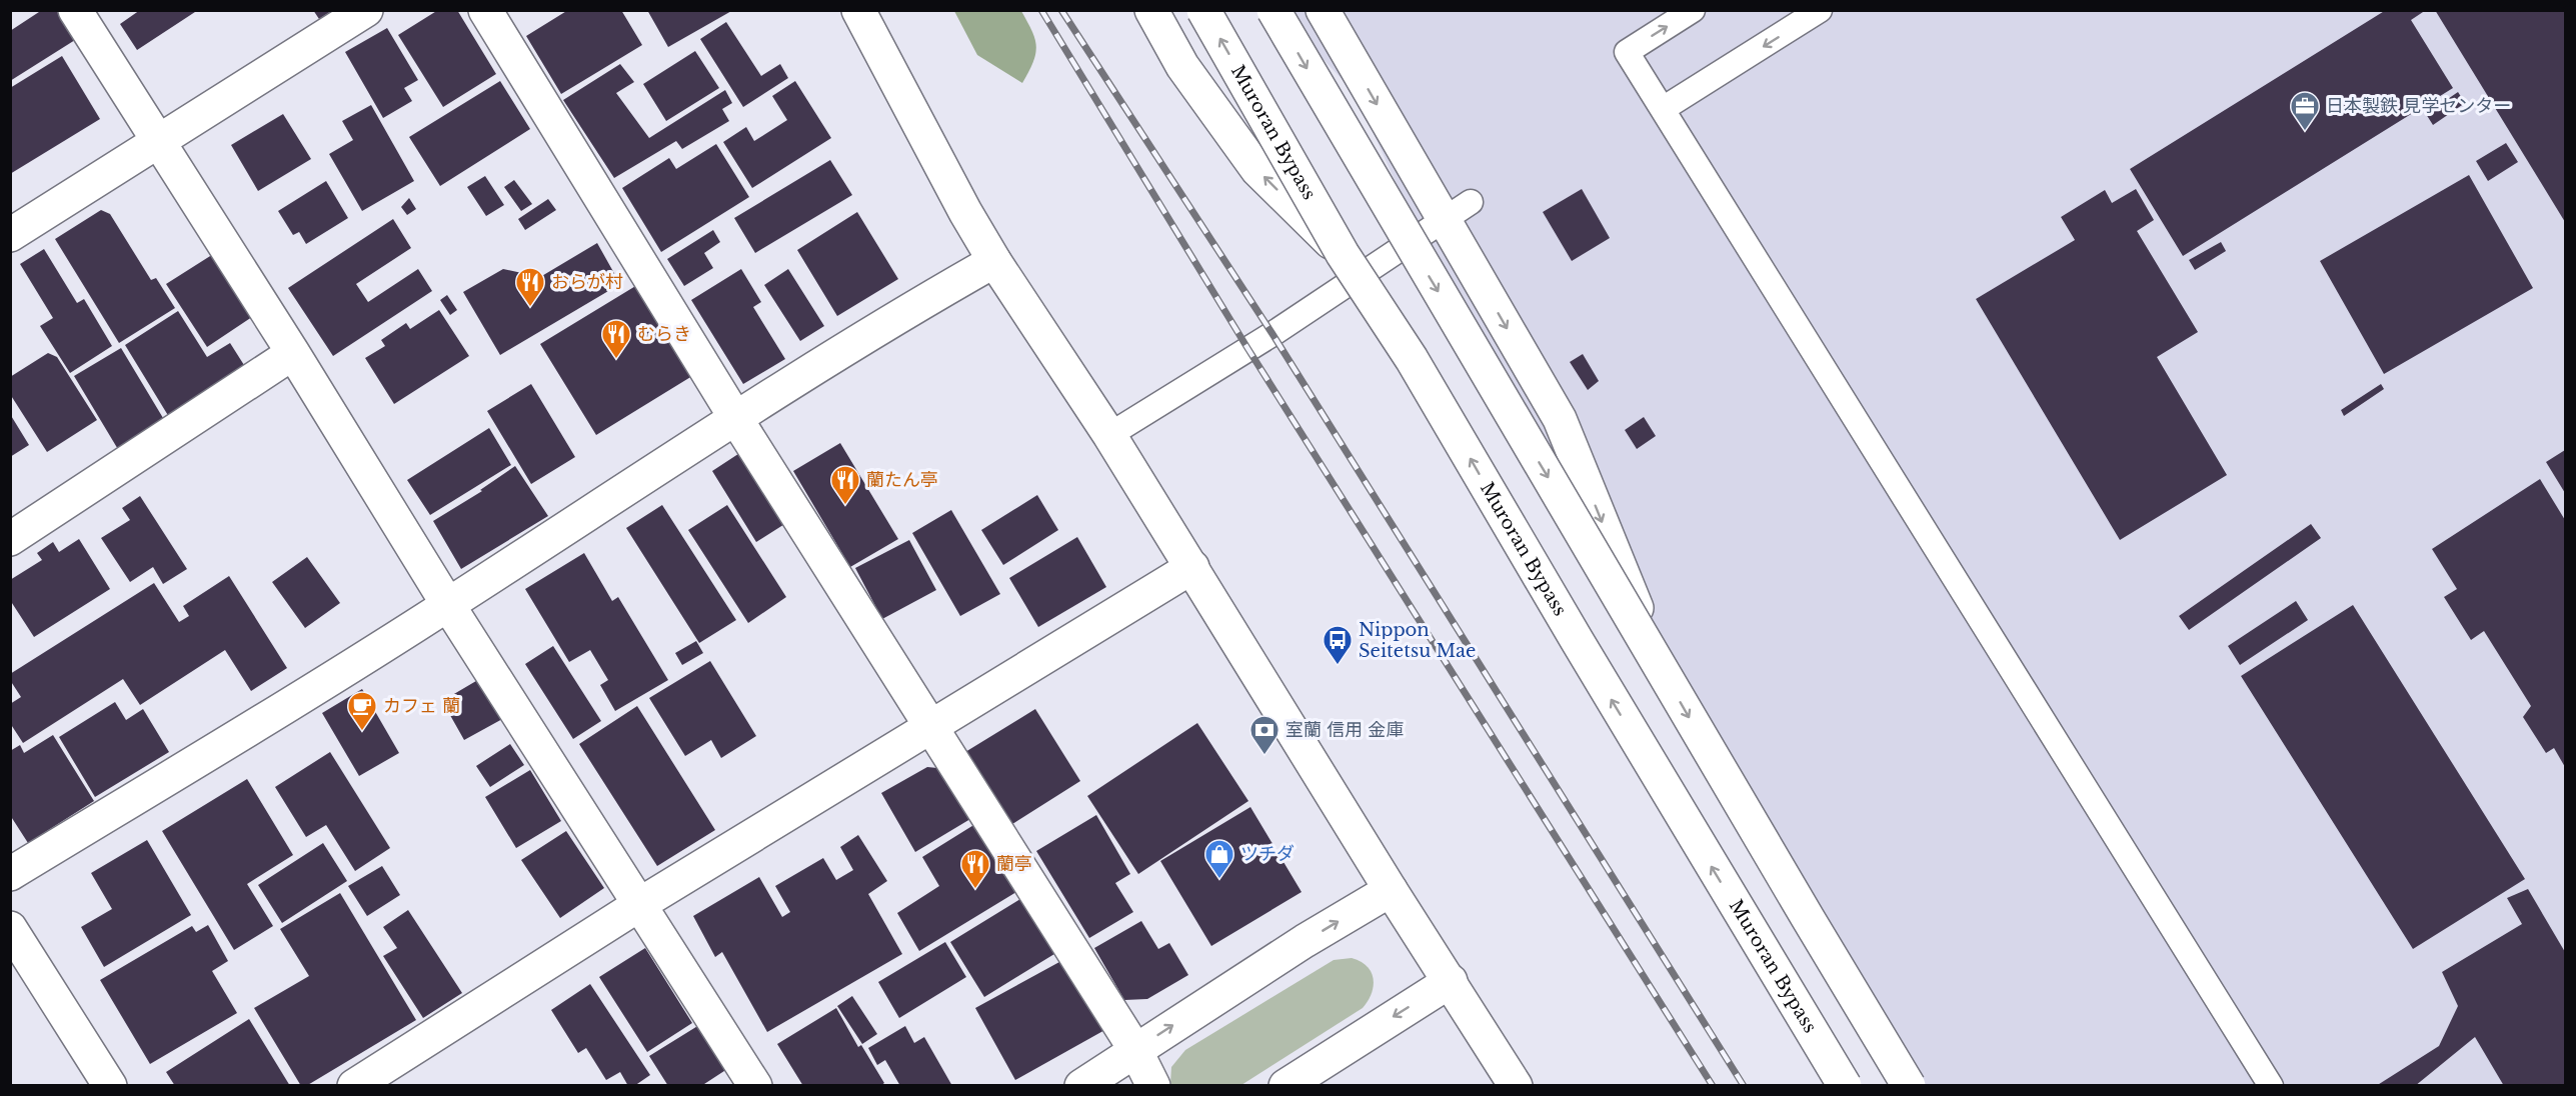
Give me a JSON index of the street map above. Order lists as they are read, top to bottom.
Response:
{
  "streets": {
    "main road": ["Muroran Bypass"]
  },
  "places": {
    "office": ["日本製鉄 見学センター"],
    "restaurant": [
      "おらが村",
      "むらき",
      "蘭たん亭",
      "蘭亭"
    ],
    "bus stop": ["Nippon Seitetsu Mae"],
    "cafe": ["カフェ 蘭"],
    "bank": ["室蘭 信用 金庫"],
    "shop": ["ツチダ"]
  }
}
